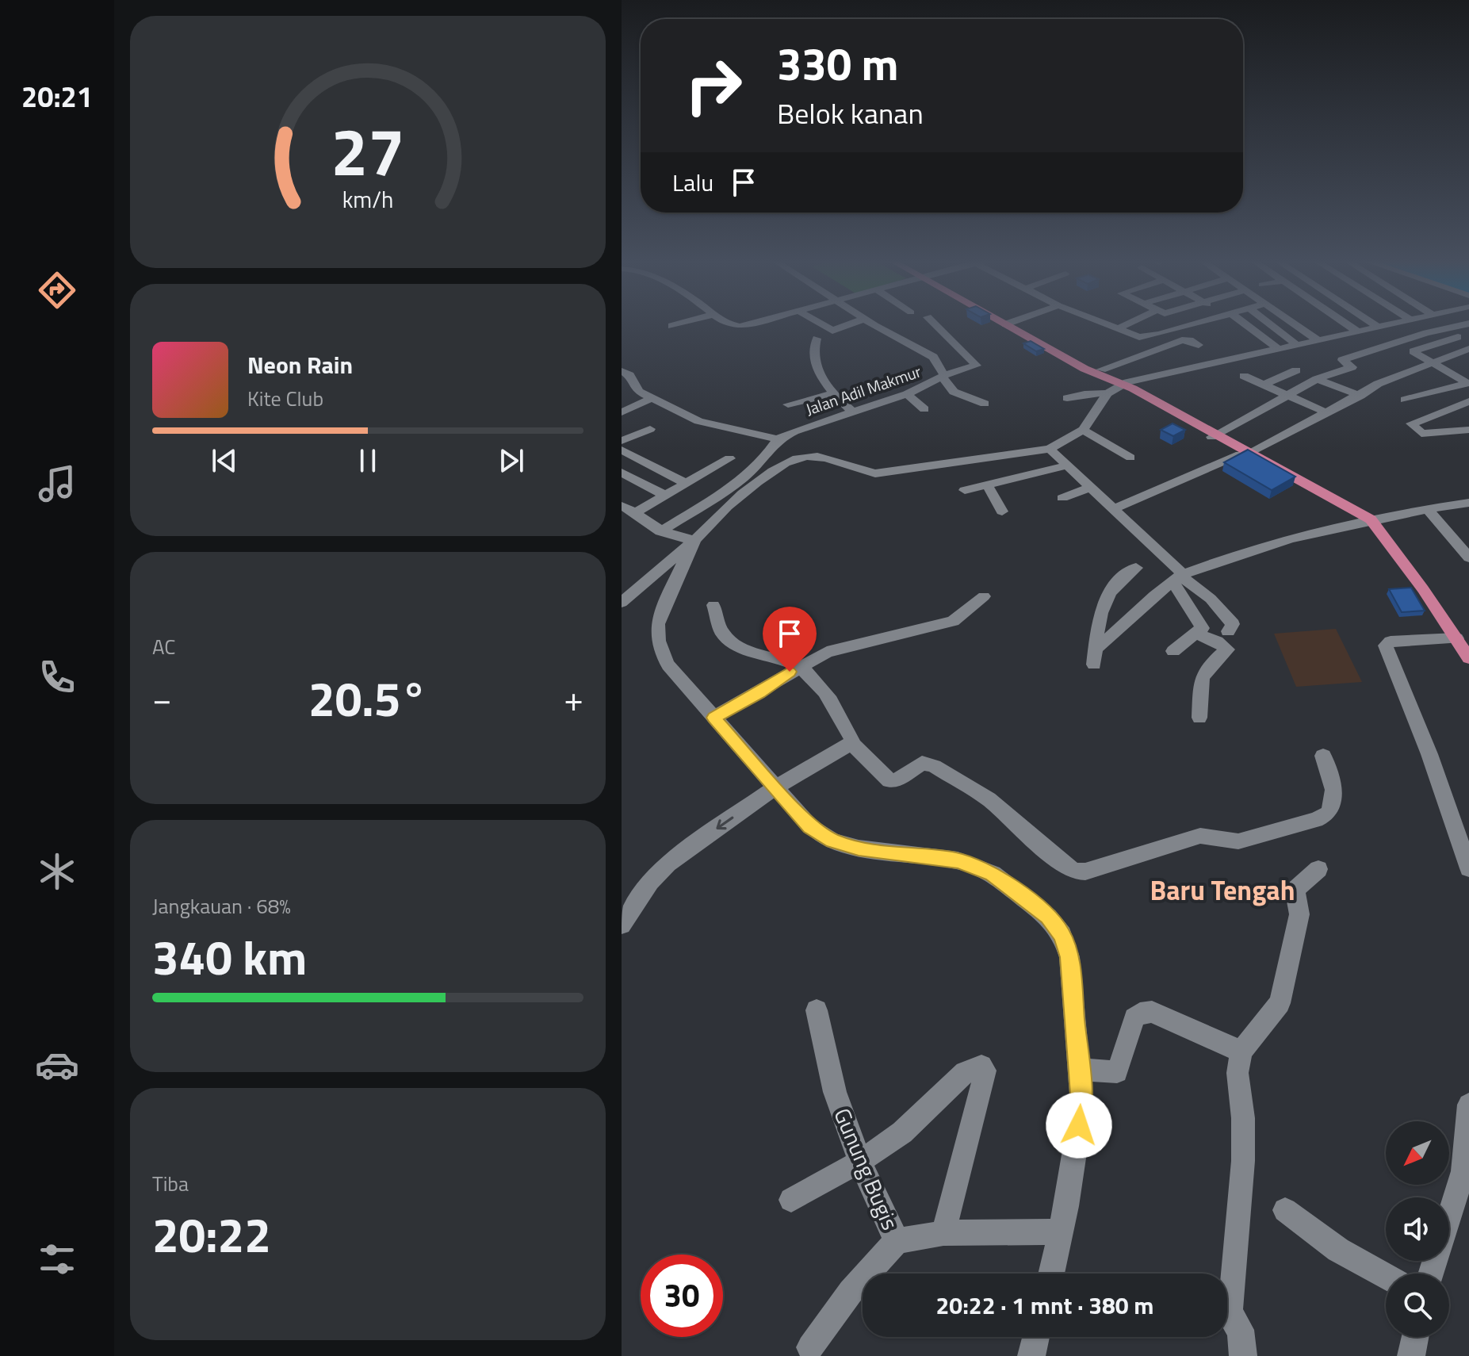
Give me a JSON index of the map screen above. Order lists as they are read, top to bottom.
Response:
{
  "streets": {
    "street": ["Jalan Adil Makmur", "Gunung Bugis"]
  },
  "districts": ["Baru Tengah"],
  "north": "bottom left",
  "page": {
    "tabs": "20:21",
    "turn": ["330 m", "Belok kanan"],
    "then": "Lalu",
    "song": ["Neon Rain", "Kite Club"],
    "tile": [
      "AC",
      ["Jangkauan · 68%", "340 km"],
      ["Tiba", "20:22"]
    ],
    "heat": ["−", "20.5°", "+"],
    "limit": "30",
    "trip": "20:22 · 1 mnt · 380 m",
    "gauge": ["27", "km/h"]
  }
}
